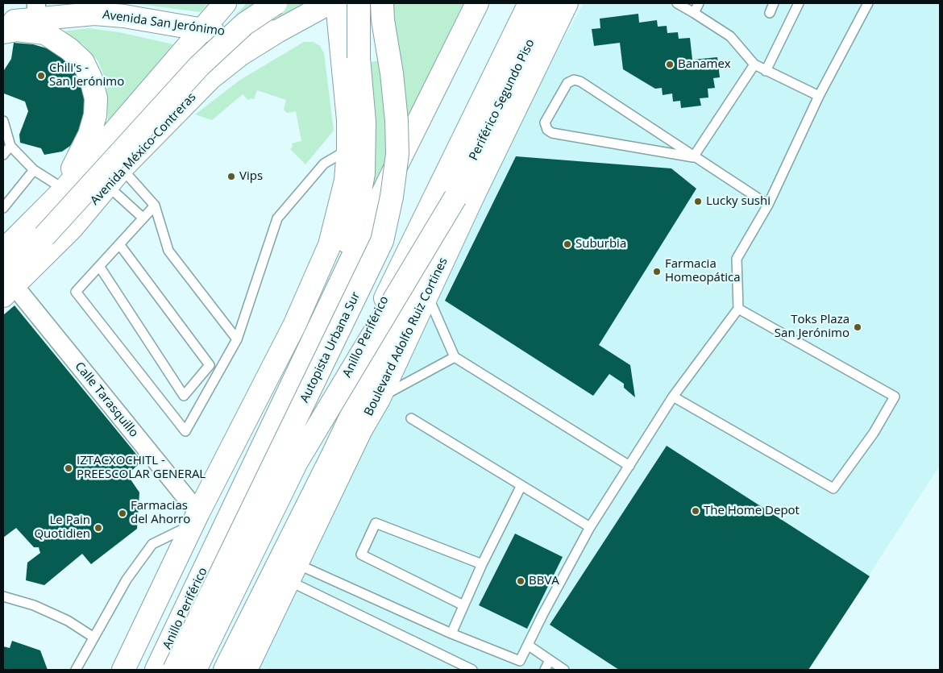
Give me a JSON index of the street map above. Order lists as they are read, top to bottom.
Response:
{
  "streets": {
    "main road": [
      "Avenida San Jerónimo",
      "Periférico Segundo Piso",
      "Avenida México-Contreras",
      "Anillo Periférico",
      "Boulevard Adolfo Ruiz Cortines",
      "Autopista Urbana Sur"
    ],
    "street": ["Calle Tarasquillo"]
  },
  "crossings": [
    ["Avenida San Jerónimo", "Avenida México-Contreras"],
    ["Periférico Segundo Piso", "Autopista Urbana Sur"],
    ["Avenida México-Contreras", "Calle Tarasquillo"]
  ],
  "places": [
    "Banamex",
    "Chili's - San Jerónimo",
    "Vips",
    "Lucky sushi",
    "Suburbia",
    "Farmacia Homeopática",
    "Toks Plaza San Jerónimo",
    "IZTACXOCHITL - PREESCOLAR GENERAL",
    "The Home Depot",
    "Farmacias del Ahorro",
    "Le Pain Quotidien",
    "BBVA"
  ]
}
